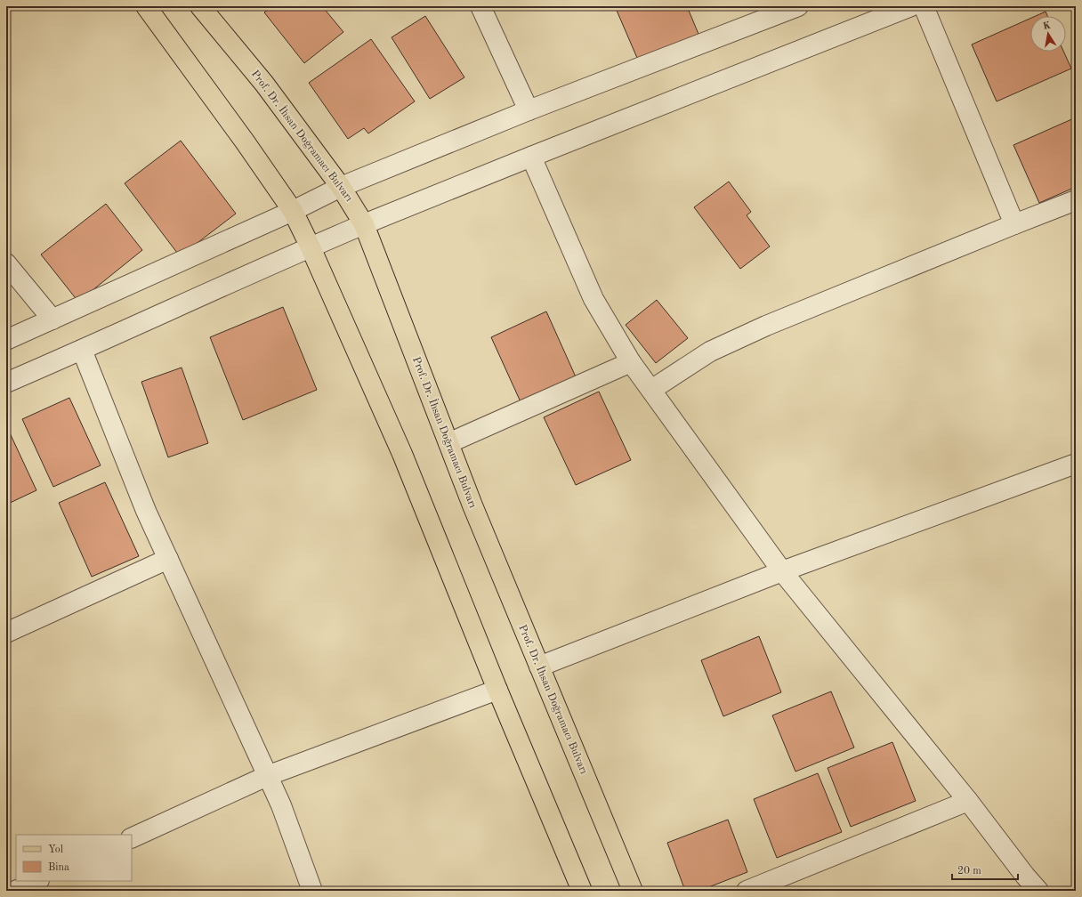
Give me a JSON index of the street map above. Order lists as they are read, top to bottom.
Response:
{
  "streets": {
    "main road": ["Prof. Dr. İhsan Doğramacı Bulvarı"]
  },
  "legend": ["Yol", "Bina"],
  "scale_bar": "20 m",
  "north": "top"
}
